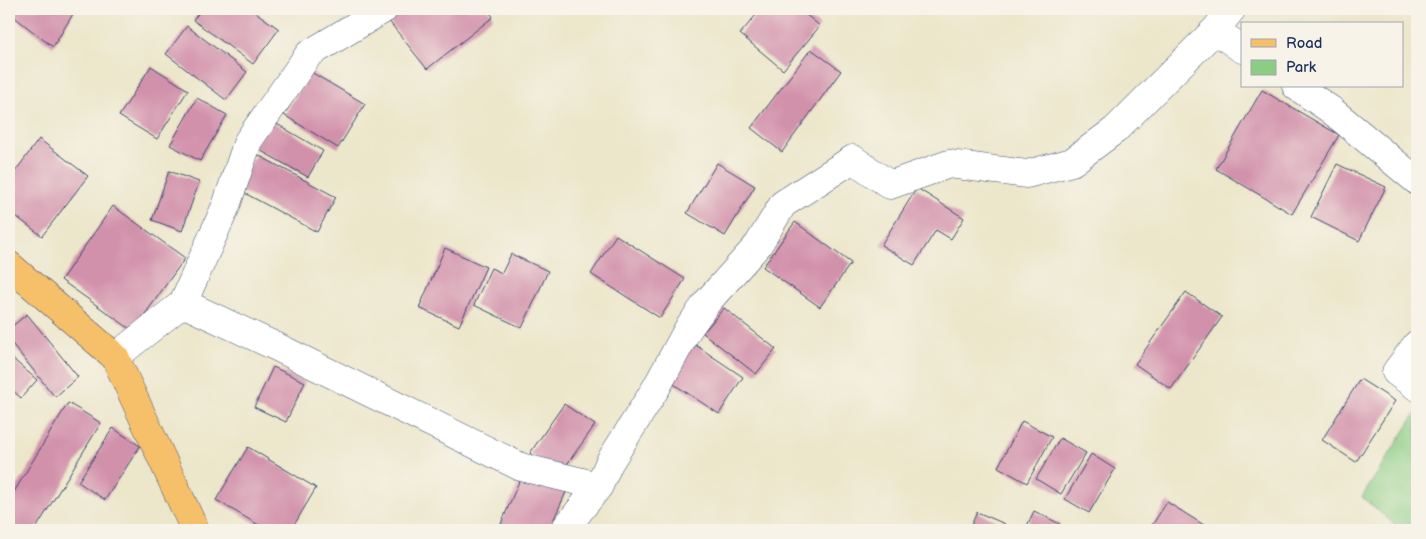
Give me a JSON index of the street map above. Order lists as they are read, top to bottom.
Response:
{
  "legend": ["Road", "Park"]
}
